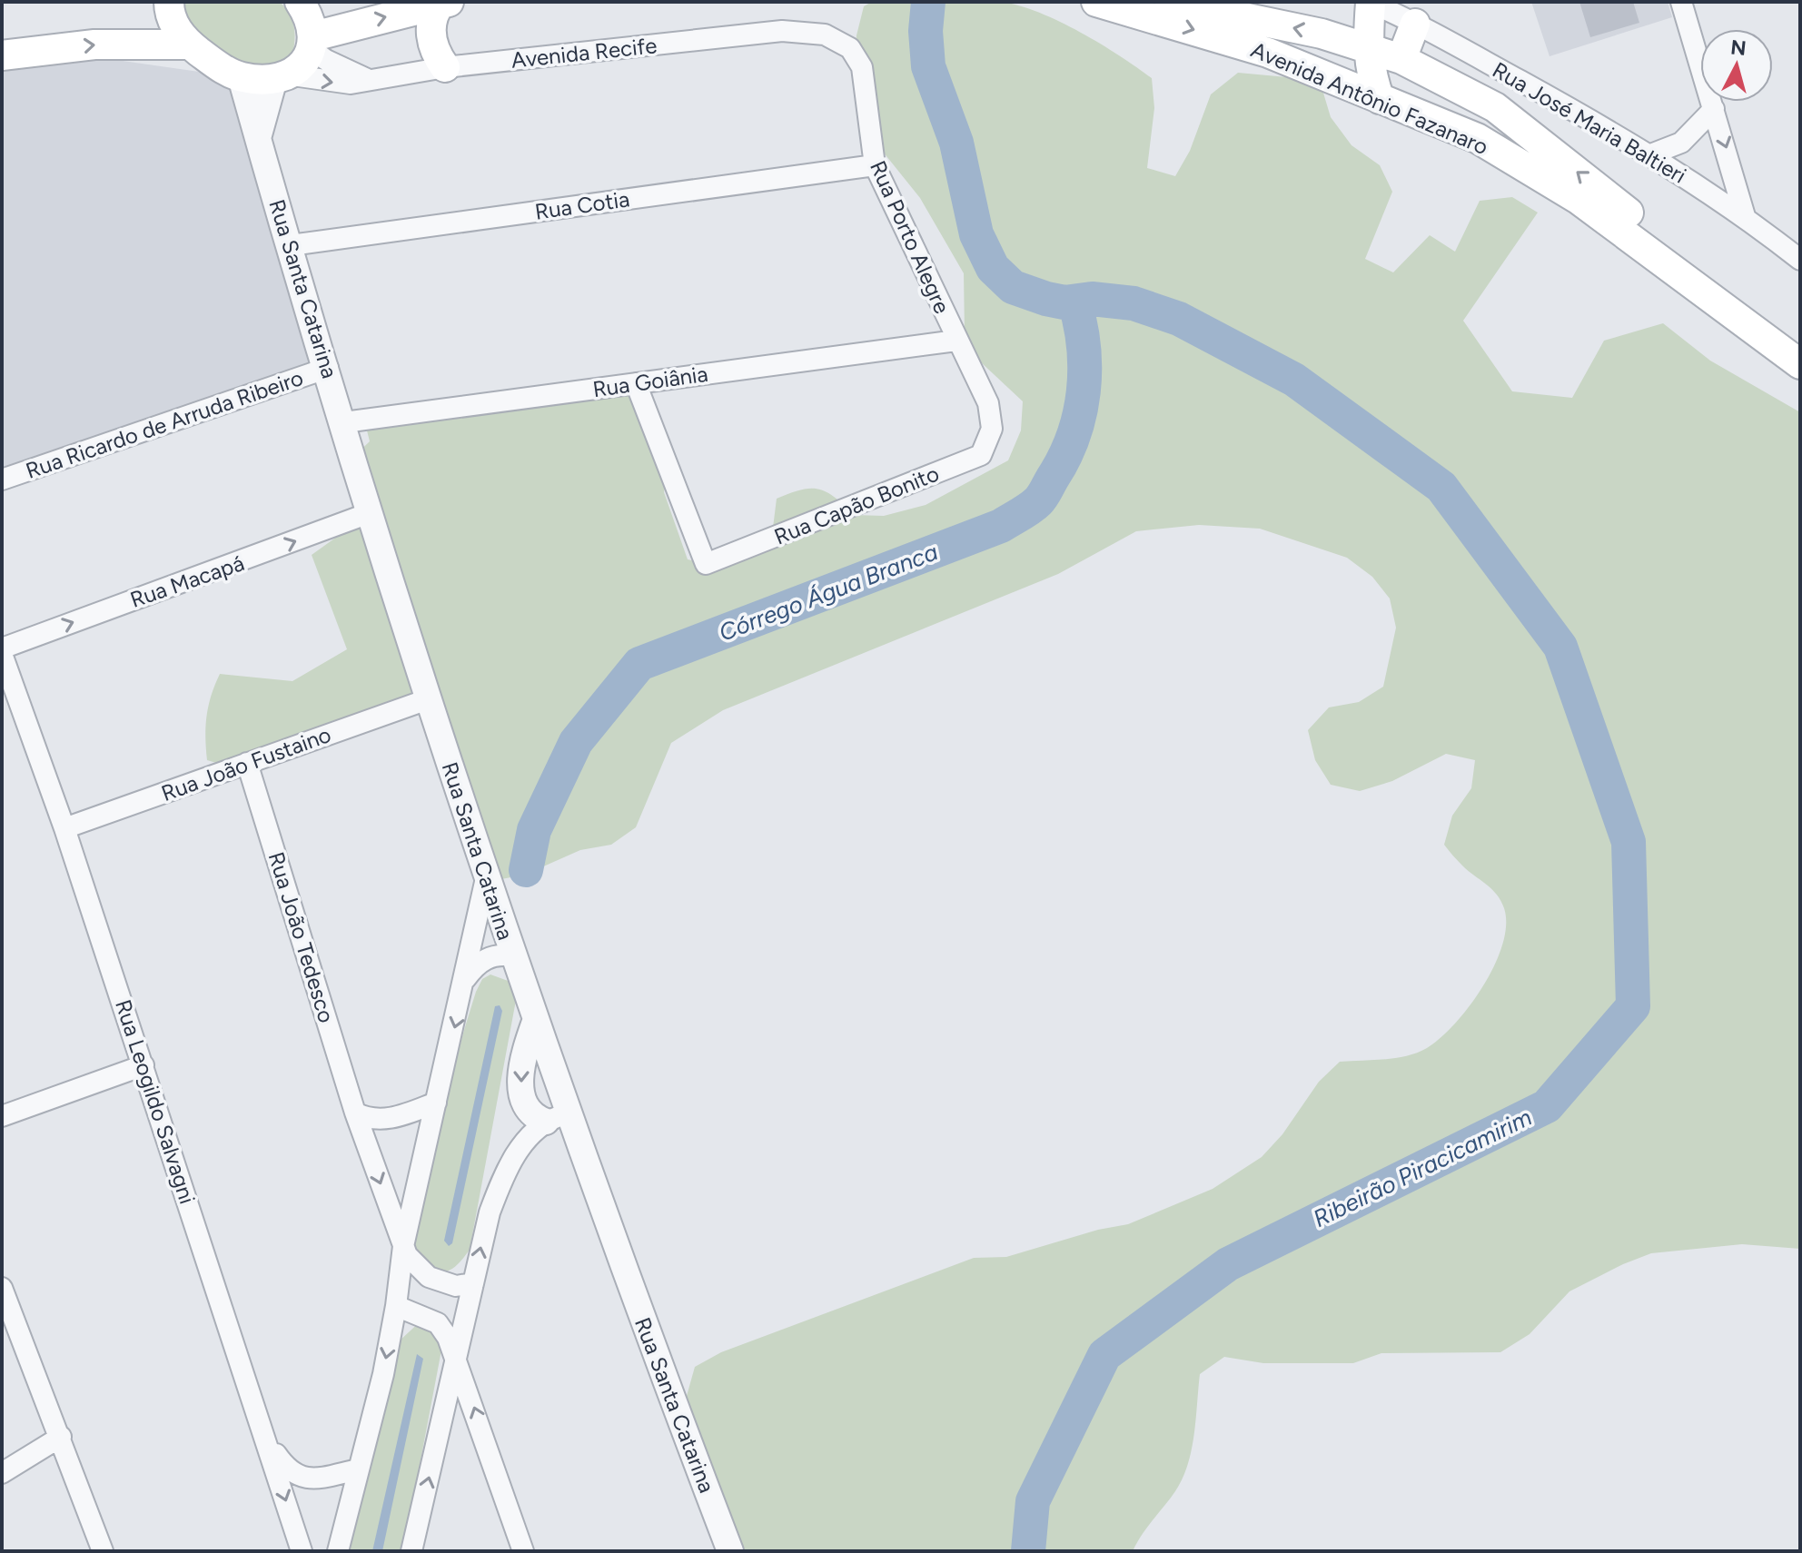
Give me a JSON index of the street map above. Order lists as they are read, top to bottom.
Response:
{
  "streets": {
    "main road": ["Avenida Antônio Fazanaro"],
    "street": [
      "Avenida Recife",
      "Rua José Maria Baltieri",
      "Rua Cotia",
      "Rua Porto Alegre",
      "Rua Santa Catarina",
      "Rua Goiânia",
      "Rua Ricardo de Arruda Ribeiro",
      "Rua Capão Bonito",
      "Rua Macapá",
      "Rua João Fustaino",
      "Rua João Tedesco",
      "Rua Leogildo Salvagni"
    ]
  },
  "crossings": [
    ["Avenida Recife", "Rua Porto Alegre"],
    ["Rua Cotia", "Rua Porto Alegre"],
    ["Rua Cotia", "Rua Santa Catarina"],
    ["Rua Porto Alegre", "Rua Goiânia"],
    ["Rua Porto Alegre", "Rua Capão Bonito"],
    ["Rua Santa Catarina", "Rua Goiânia"],
    ["Rua Santa Catarina", "Rua Ricardo de Arruda Ribeiro"],
    ["Rua Santa Catarina", "Rua Macapá"],
    ["Rua Santa Catarina", "Rua João Fustaino"],
    ["Rua Goiânia", "Rua Capão Bonito"],
    ["Rua Macapá", "Rua Leogildo Salvagni"],
    ["Rua João Fustaino", "Rua João Tedesco"],
    ["Rua João Fustaino", "Rua Leogildo Salvagni"]
  ],
  "one_way": ["Rua Macapá"],
  "water": ["Córrego Água Branca", "Ribeirão Piracicamirim"],
  "north": "top"
}
